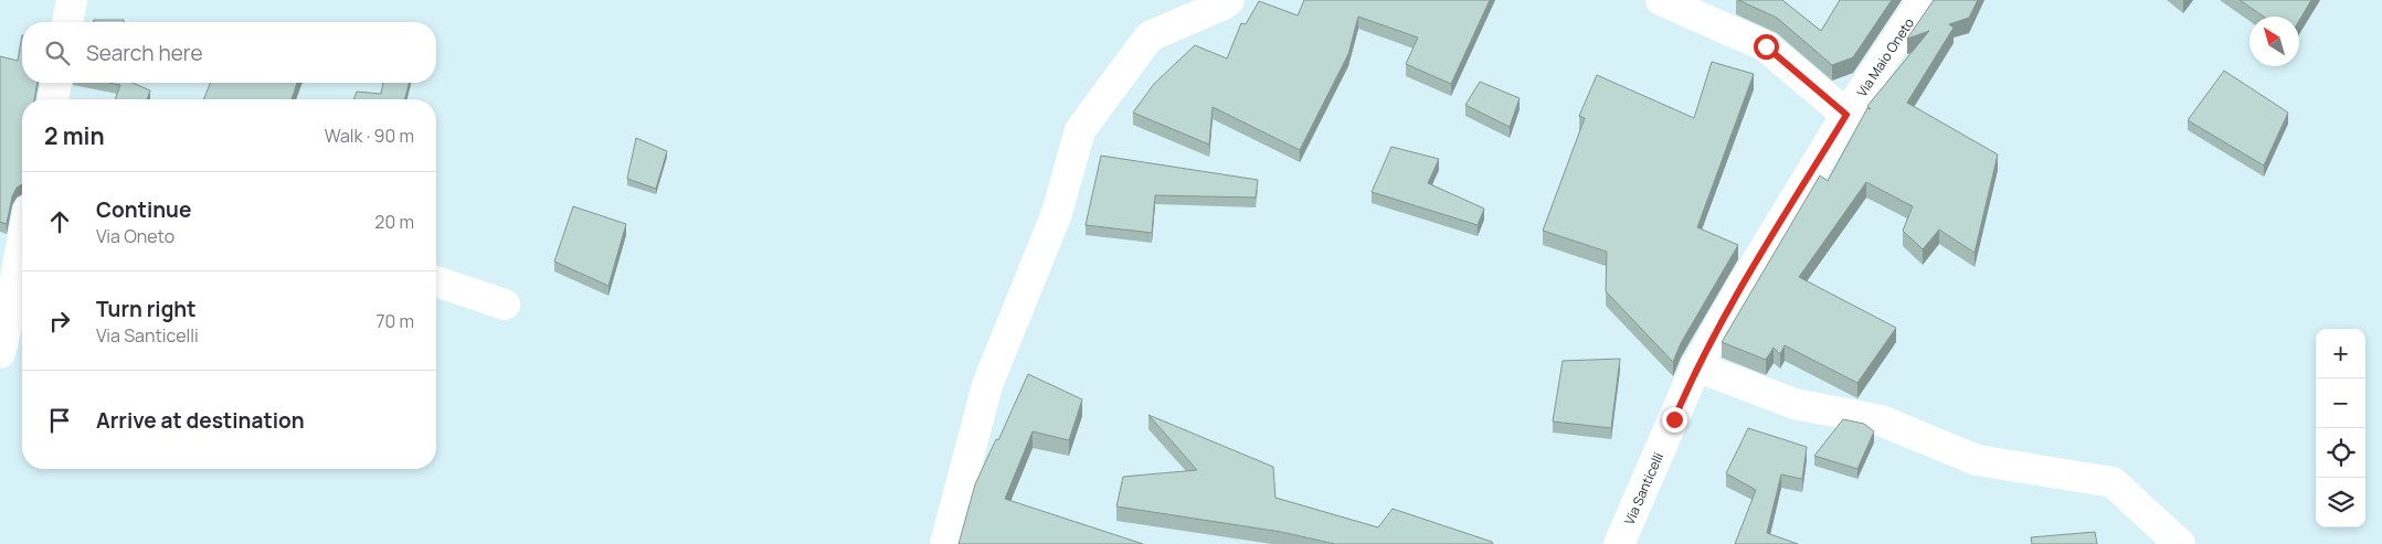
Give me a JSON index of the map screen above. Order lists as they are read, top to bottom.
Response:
{
  "streets": {
    "street": ["Via Maio Oneto", "Via Santicelli"]
  },
  "crossings": [
    ["Via Maio Oneto", "Via Santicelli"]
  ],
  "north": "top left",
  "page": {
    "search": "Search here",
    "heading": ["2 min", "Walk · 90 m"],
    "list": [
      ["Continue", "Via Oneto", "20 m"],
      ["Turn right", "Via Santicelli", "70 m"],
      "Arrive at destination"
    ],
    "map_buttons": ["+", "−"]
  }
}
